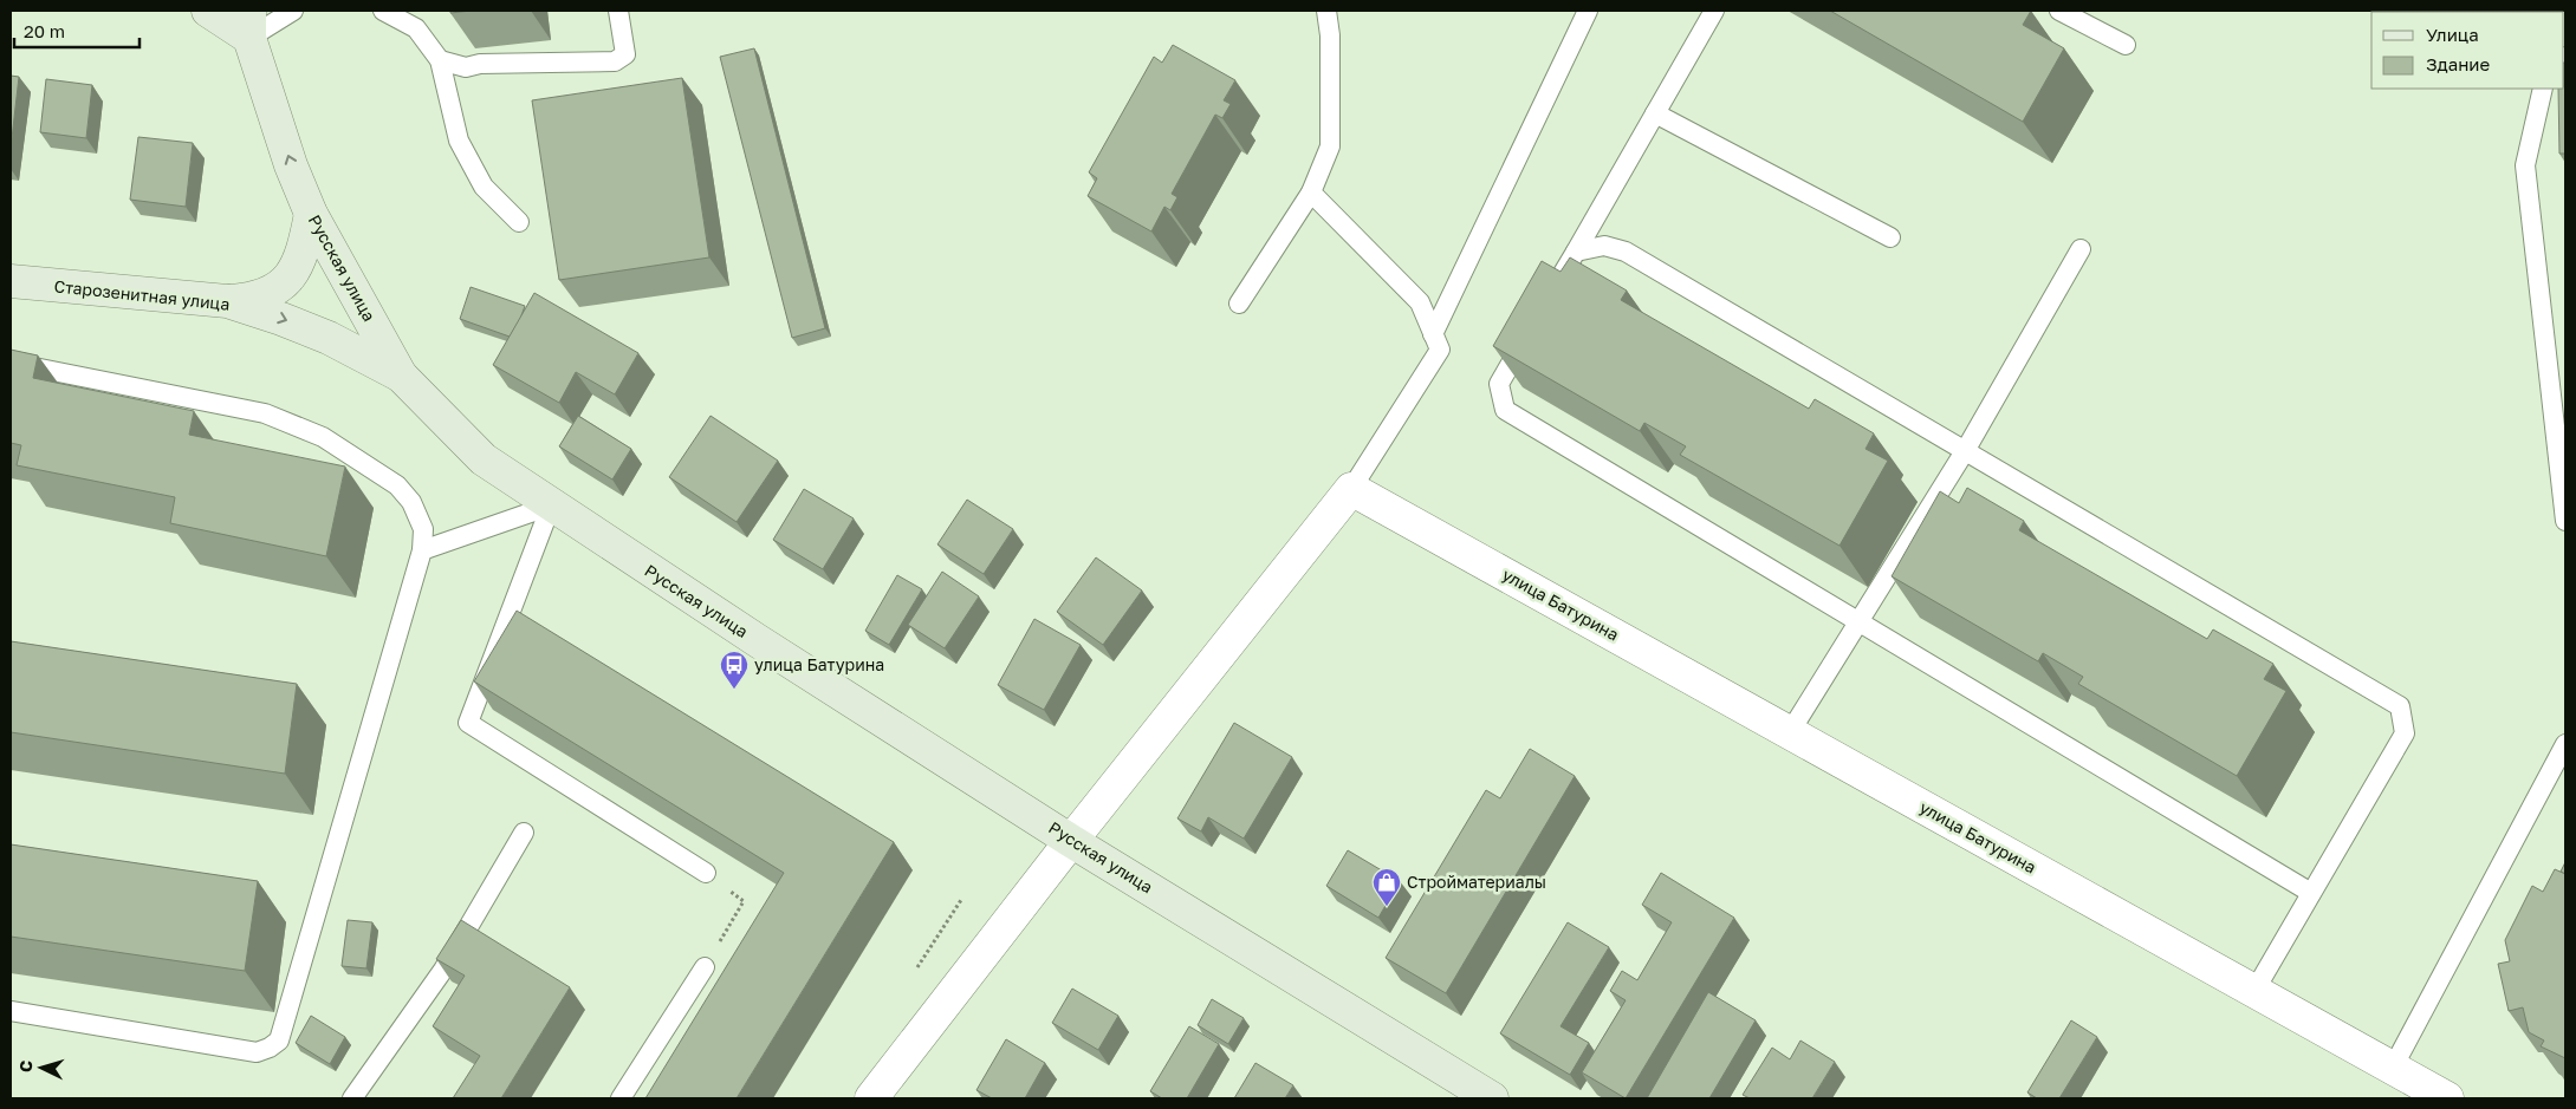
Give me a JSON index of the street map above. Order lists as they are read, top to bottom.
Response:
{
  "streets": {
    "main road": ["Русская улица", "Старозенитная улица"],
    "street": ["улица Батурина"]
  },
  "crossings": [
    ["Русская улица", "Старозенитная улица"]
  ],
  "one_way": ["Старозенитная улица"],
  "places": {
    "bus stop": ["улица Батурина"],
    "shop": ["Стройматериалы"]
  },
  "legend": ["Улица", "Здание"],
  "scale_bar": "20 m",
  "north": "left"
}
